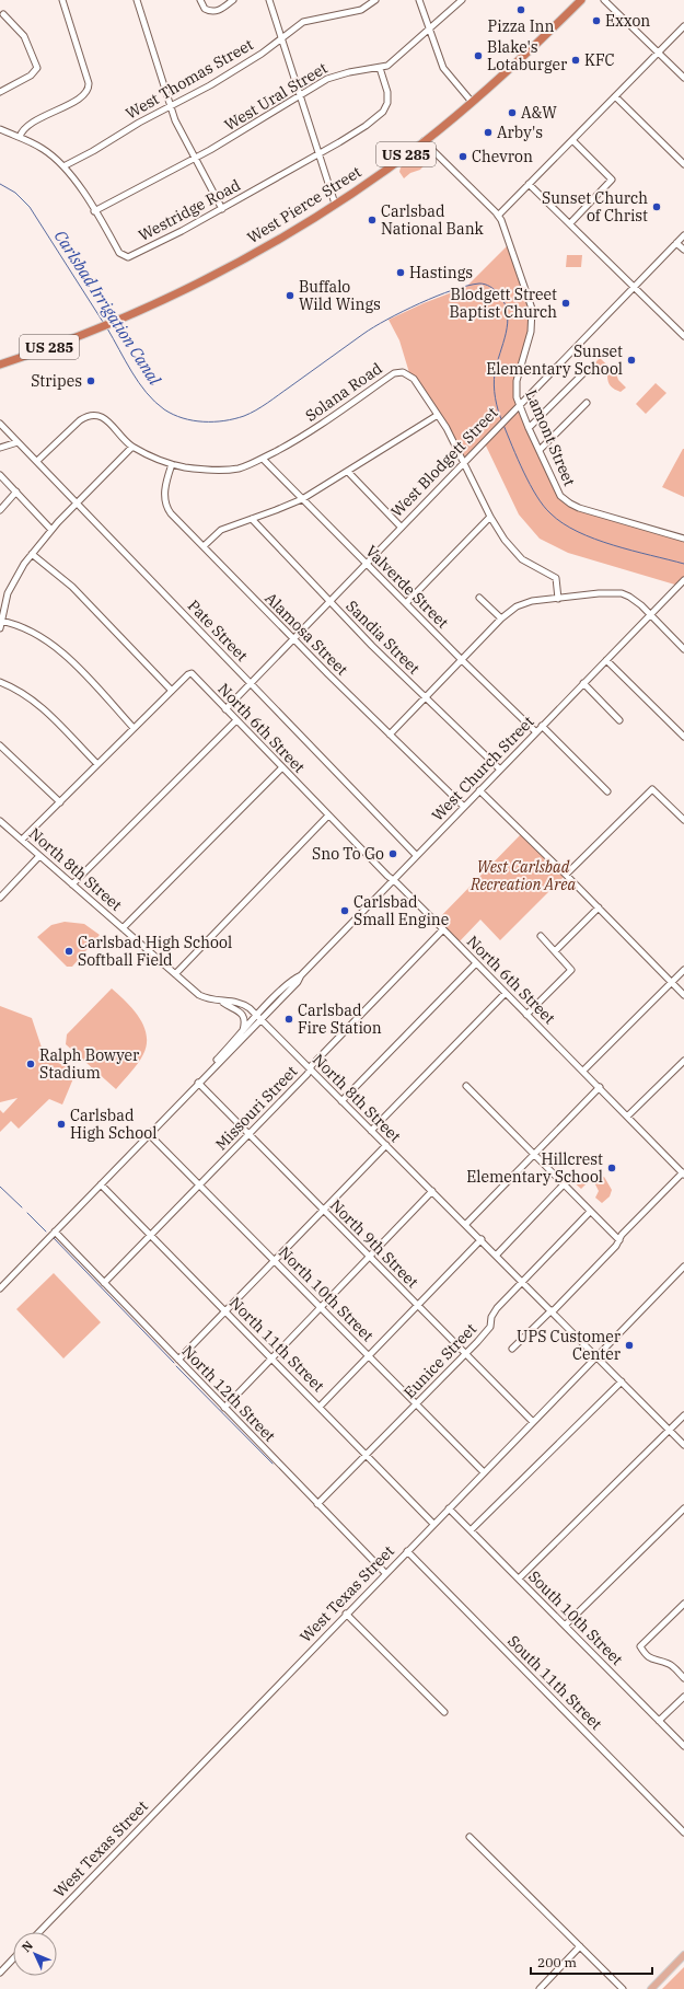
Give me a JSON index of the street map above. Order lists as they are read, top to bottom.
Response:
{
  "streets": {
    "highway": ["US 285", "West Pierce Street"],
    "street": [
      "West Thomas Street",
      "West Ural Street",
      "Westridge Road",
      "Solana Road",
      "Lamont Street",
      "West Blodgett Street",
      "Valverde Street",
      "Pate Street",
      "Alamosa Street",
      "Sandia Street",
      "North 6th Street",
      "West Church Street",
      "North 8th Street",
      "Missouri Street",
      "North 9th Street",
      "North 10th Street",
      "North 11th Street",
      "Eunice Street",
      "North 12th Street",
      "West Texas Street",
      "South 10th Street",
      "South 11th Street"
    ]
  },
  "crossings": [
    ["West Thomas Street", "Westridge Road"],
    ["West Ural Street", "Westridge Road"],
    ["West Pierce Street", "Lamont Street"],
    ["Solana Road", "West Blodgett Street"],
    ["Solana Road", "Valverde Street"],
    ["Solana Road", "Pate Street"],
    ["Solana Road", "Alamosa Street"],
    ["Lamont Street", "West Blodgett Street"],
    ["West Blodgett Street", "Valverde Street"],
    ["West Blodgett Street", "Pate Street"],
    ["West Blodgett Street", "Alamosa Street"],
    ["West Blodgett Street", "Sandia Street"],
    ["West Blodgett Street", "North 6th Street"],
    ["Valverde Street", "West Church Street"],
    ["Pate Street", "West Church Street"],
    ["Alamosa Street", "West Church Street"],
    ["Sandia Street", "West Church Street"],
    ["North 6th Street", "West Church Street"],
    ["North 6th Street", "Missouri Street"],
    ["West Church Street", "North 8th Street"],
    ["West Church Street", "North 9th Street"],
    ["West Church Street", "North 10th Street"],
    ["West Church Street", "North 11th Street"],
    ["West Church Street", "North 12th Street"],
    ["North 8th Street", "Missouri Street"],
    ["North 8th Street", "Eunice Street"],
    ["North 8th Street", "West Texas Street"],
    ["Missouri Street", "North 9th Street"],
    ["Missouri Street", "North 10th Street"],
    ["Missouri Street", "North 11th Street"],
    ["Missouri Street", "North 12th Street"],
    ["North 9th Street", "Eunice Street"],
    ["North 9th Street", "West Texas Street"],
    ["North 10th Street", "Eunice Street"],
    ["North 10th Street", "West Texas Street"],
    ["North 11th Street", "Eunice Street"],
    ["North 11th Street", "West Texas Street"],
    ["Eunice Street", "North 12th Street"],
    ["North 12th Street", "West Texas Street"],
    ["West Texas Street", "South 10th Street"],
    ["West Texas Street", "South 11th Street"]
  ],
  "water": ["Carlsbad Irrigation Canal"],
  "parks": ["West Carlsbad Recreation Area"],
  "places": [
    "Pizza Inn",
    "Exxon",
    "Blake's Lotaburger",
    "KFC",
    "A&W",
    "Arby's",
    "Chevron",
    "Sunset Church of Christ",
    "Carlsbad National Bank",
    "Hastings",
    "Buffalo Wild Wings",
    "Blodgett Street Baptist Church",
    "Sunset Elementary School",
    "Stripes",
    "Sno To Go",
    "Carlsbad Small Engine",
    "Carlsbad High School Softball Field",
    "Carlsbad Fire Station",
    "Ralph Bowyer Stadium",
    "Carlsbad High School",
    "Hillcrest Elementary School",
    "UPS Customer Center"
  ],
  "scale_bar": "200 m",
  "north": "top left"
}
